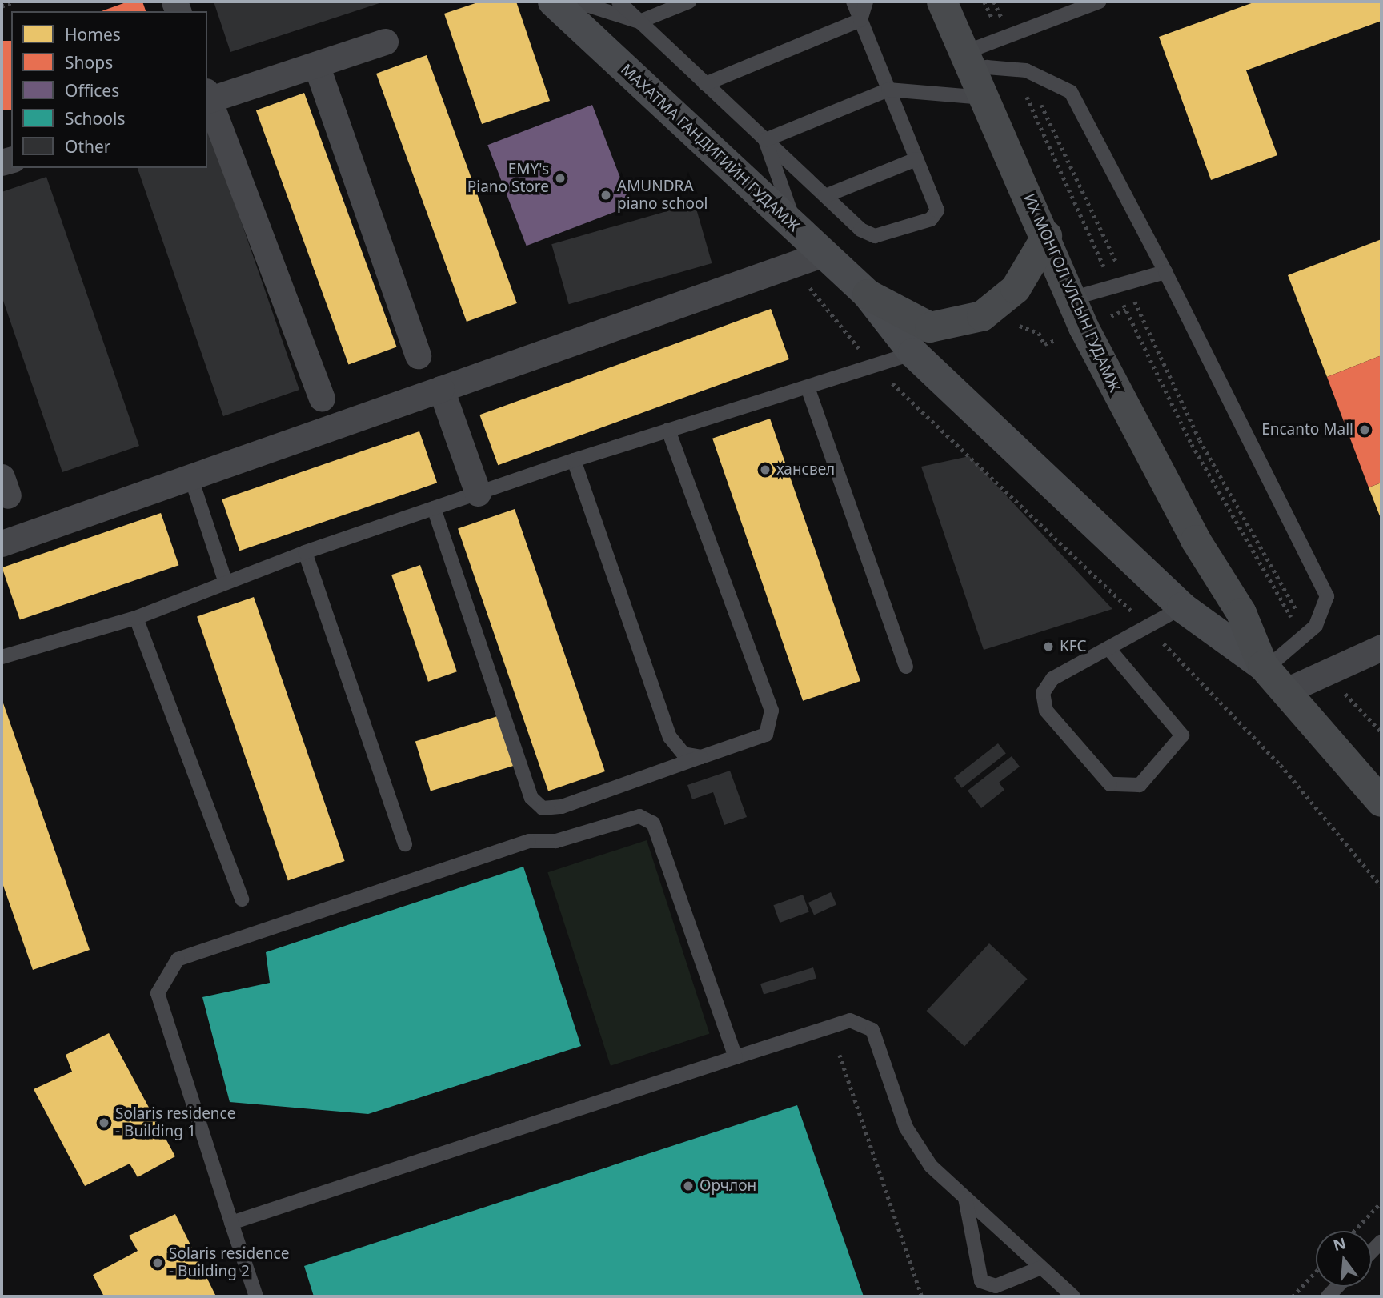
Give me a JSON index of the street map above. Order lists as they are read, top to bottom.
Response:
{
  "streets": {
    "main road": ["МАХАТМА ГАНДИГИЙН ГУДАМЖ", "ИХ МОНГОЛ УЛСЫН ГУДАМЖ"]
  },
  "crossings": [
    ["МАХАТМА ГАНДИГИЙН ГУДАМЖ", "ИХ МОНГОЛ УЛСЫН ГУДАМЖ"]
  ],
  "places": [
    "EMY's Piano Store",
    "AMUNDRA piano school",
    "Encanto Mall",
    "хансвел",
    "KFC",
    "Solaris residence - Building 1",
    "Орчлон",
    "Solaris residence - Building 2"
  ],
  "legend": [
    "Homes",
    "Shops",
    "Offices",
    "Schools",
    "Other"
  ],
  "north": "top"
}
